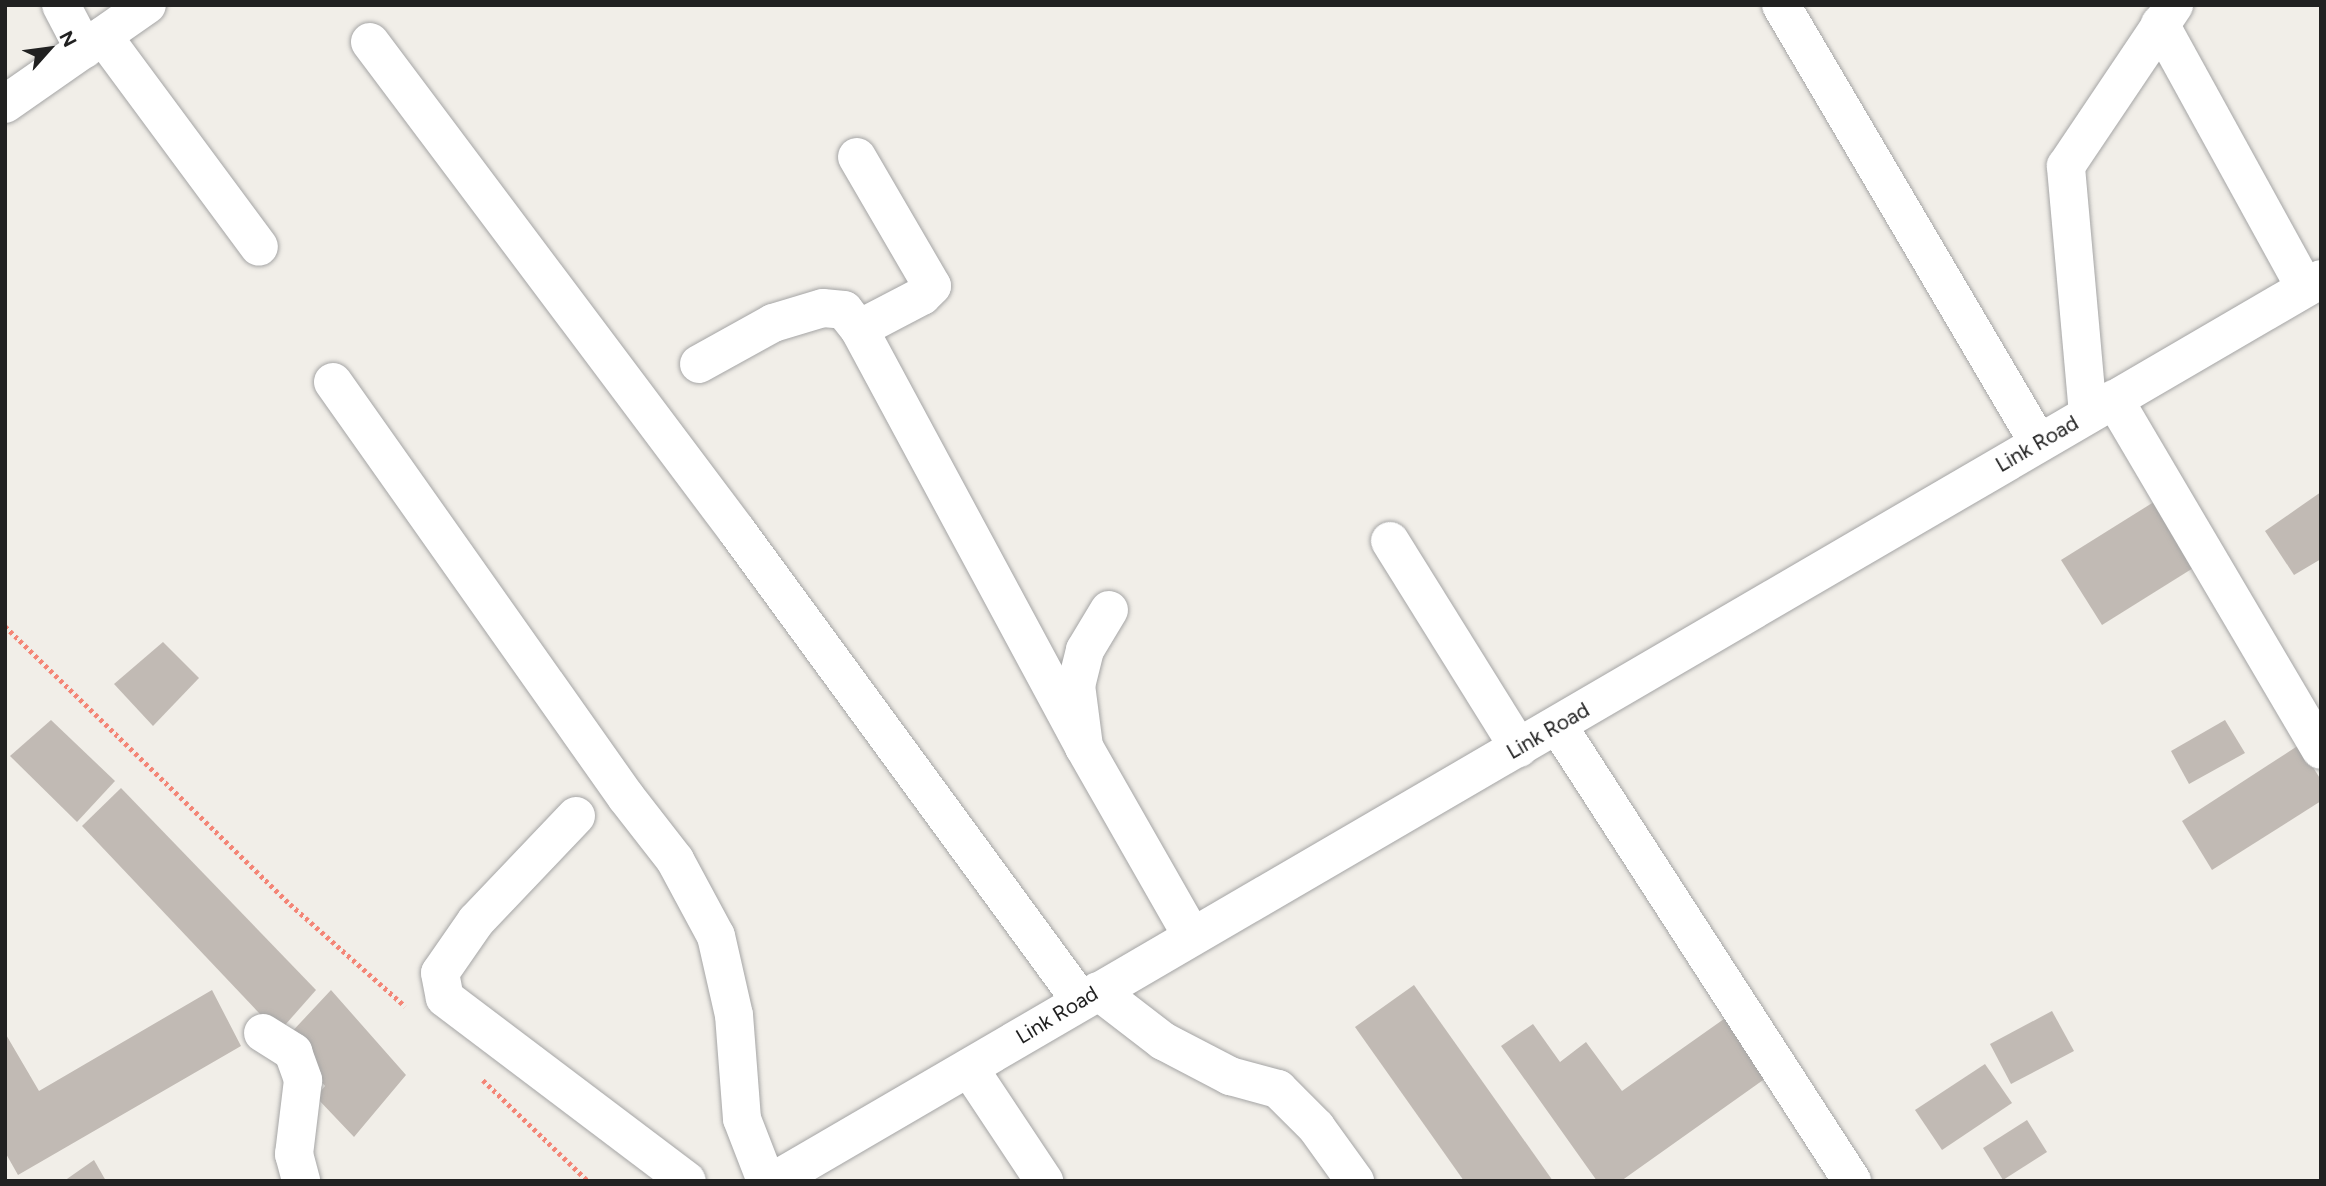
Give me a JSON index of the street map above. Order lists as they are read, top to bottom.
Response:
{
  "streets": {
    "street": ["Link Road"]
  },
  "north": "top right"
}
